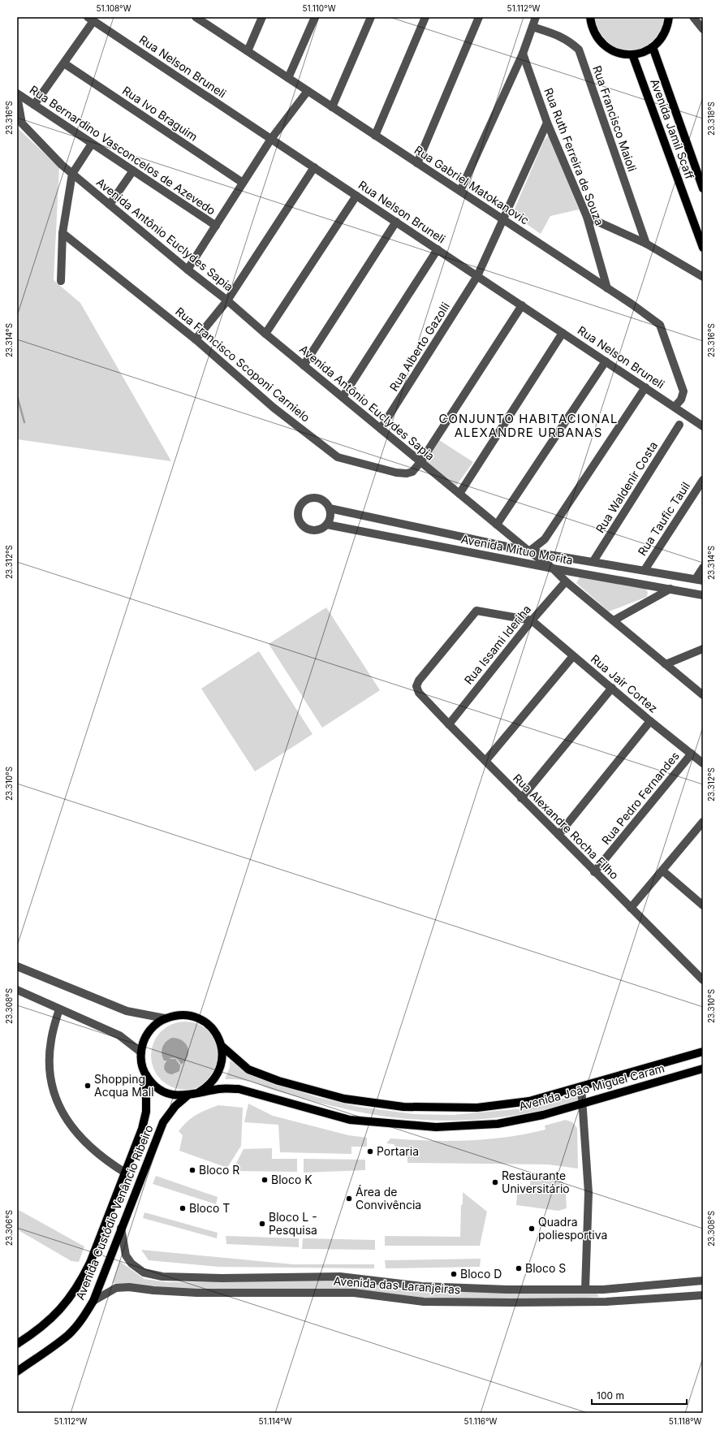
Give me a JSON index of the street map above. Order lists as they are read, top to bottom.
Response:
{
  "streets": {
    "main road": ["Avenida Jamil Scaff", "Avenida João Miguel Caram", "Avenida Custódio Venâncio Ribeiro"],
    "street": [
      "Rua Nelson Bruneli",
      "Rua Ivo Braguim",
      "Rua Francisco Maioli",
      "Rua Bernardino Vasconcelos de Azevedo",
      "Rua Ruth Ferreira de Souza",
      "Rua Gabriel Matokanovic",
      "Avenida Antônio Euclydes Sapia",
      "Rua Alberto Gazolli",
      "Rua Francisco Scoponi Carnielo",
      "Rua Waldenir Costa",
      "Rua Taufic Tauil",
      "Avenida Mituo Morita",
      "Rua Issami Ideriha",
      "Rua Jair Cortez",
      "Rua Pedro Fernandes",
      "Rua Alexandre Rocha Filho",
      "Avenida das Laranjeiras"
    ]
  },
  "crossings": [
    ["Rua Nelson Bruneli", "Rua Gabriel Matokanovic"],
    ["Rua Nelson Bruneli", "Rua Alberto Gazolli"],
    ["Rua Bernardino Vasconcelos de Azevedo", "Avenida Antônio Euclydes Sapia"],
    ["Rua Ruth Ferreira de Souza", "Rua Gabriel Matokanovic"],
    ["Rua Ruth Ferreira de Souza", "Rua Alberto Gazolli"],
    ["Rua Gabriel Matokanovic", "Rua Alberto Gazolli"],
    ["Avenida Antônio Euclydes Sapia", "Rua Alberto Gazolli"],
    ["Avenida Antônio Euclydes Sapia", "Rua Francisco Scoponi Carnielo"],
    ["Avenida Antônio Euclydes Sapia", "Avenida Mituo Morita"],
    ["Avenida Antônio Euclydes Sapia", "Rua Issami Ideriha"],
    ["Rua Waldenir Costa", "Avenida Mituo Morita"],
    ["Rua Taufic Tauil", "Avenida Mituo Morita"],
    ["Rua Issami Ideriha", "Rua Jair Cortez"],
    ["Rua Issami Ideriha", "Rua Alexandre Rocha Filho"],
    ["Rua Jair Cortez", "Rua Pedro Fernandes"],
    ["Rua Jair Cortez", "Rua Alexandre Rocha Filho"],
    ["Rua Pedro Fernandes", "Rua Alexandre Rocha Filho"],
    ["Avenida João Miguel Caram", "Avenida Custódio Venâncio Ribeiro"],
    ["Avenida Custódio Venâncio Ribeiro", "Avenida das Laranjeiras"]
  ],
  "districts": ["CONJUNTO HABITACIONAL ALEXANDRE URBANAS"],
  "places": [
    "Shopping Acqua Mall",
    "Portaria",
    "Bloco R",
    "Bloco K",
    "Restaurante Universitário",
    "Área de Convivência",
    "Bloco T",
    "Bloco L - Pesquisa",
    "Quadra poliesportiva",
    "Bloco S",
    "Bloco D"
  ],
  "scale_bar": "100 m",
  "coordinates": [
    "51.108°W",
    "51.110°W",
    "51.112°W",
    "23.316°S",
    "23.318°S",
    "23.314°S",
    "23.312°S",
    "23.310°S",
    "23.308°S",
    "23.306°S",
    "51.114°W",
    "51.116°W",
    "51.118°W"
  ]
}
